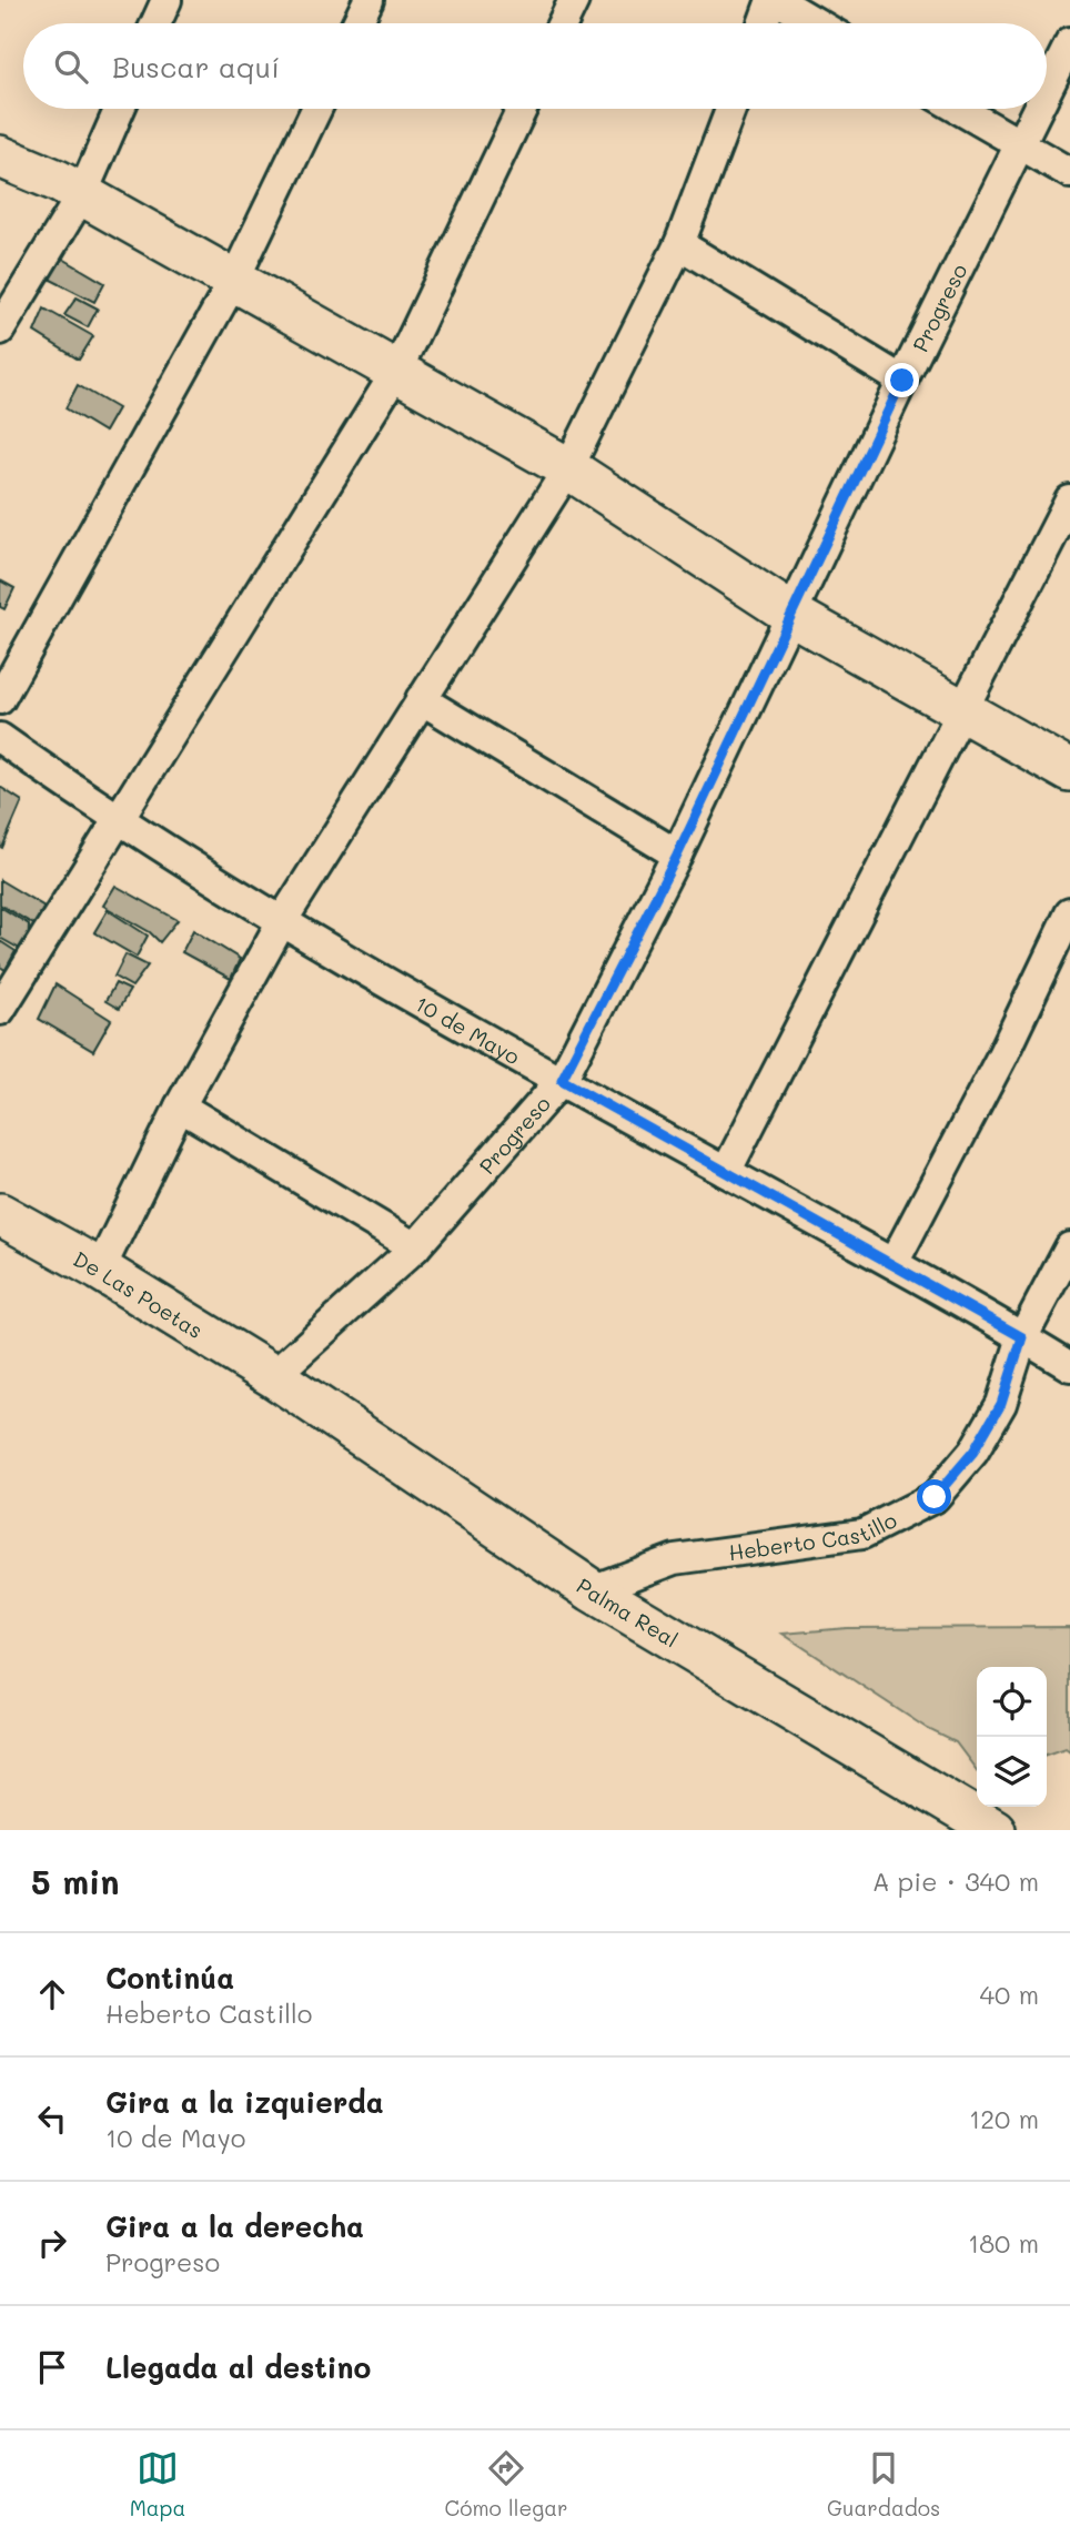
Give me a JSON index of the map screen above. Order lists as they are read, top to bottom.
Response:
{
  "streets": {
    "street": [
      "Progreso",
      "10 de Mayo",
      "De Las Poetas",
      "Heberto Castillo",
      "Palma Real"
    ]
  },
  "crossings": [
    ["Progreso", "10 de Mayo"],
    ["Progreso", "De Las Poetas"],
    ["Progreso", "Palma Real"],
    ["10 de Mayo", "Heberto Castillo"],
    ["De Las Poetas", "Palma Real"],
    ["Heberto Castillo", "Palma Real"]
  ],
  "page": {
    "search": "Buscar aquí",
    "heading": ["5 min", "A pie · 340 m"],
    "list": [
      ["Continúa", "Heberto Castillo", "40 m"],
      ["Gira a la izquierda", "10 de Mayo", "120 m"],
      ["Gira a la derecha", "Progreso", "180 m"],
      "Llegada al destino"
    ],
    "nav": ["Mapa", "Cómo llegar", "Guardados"]
  }
}
